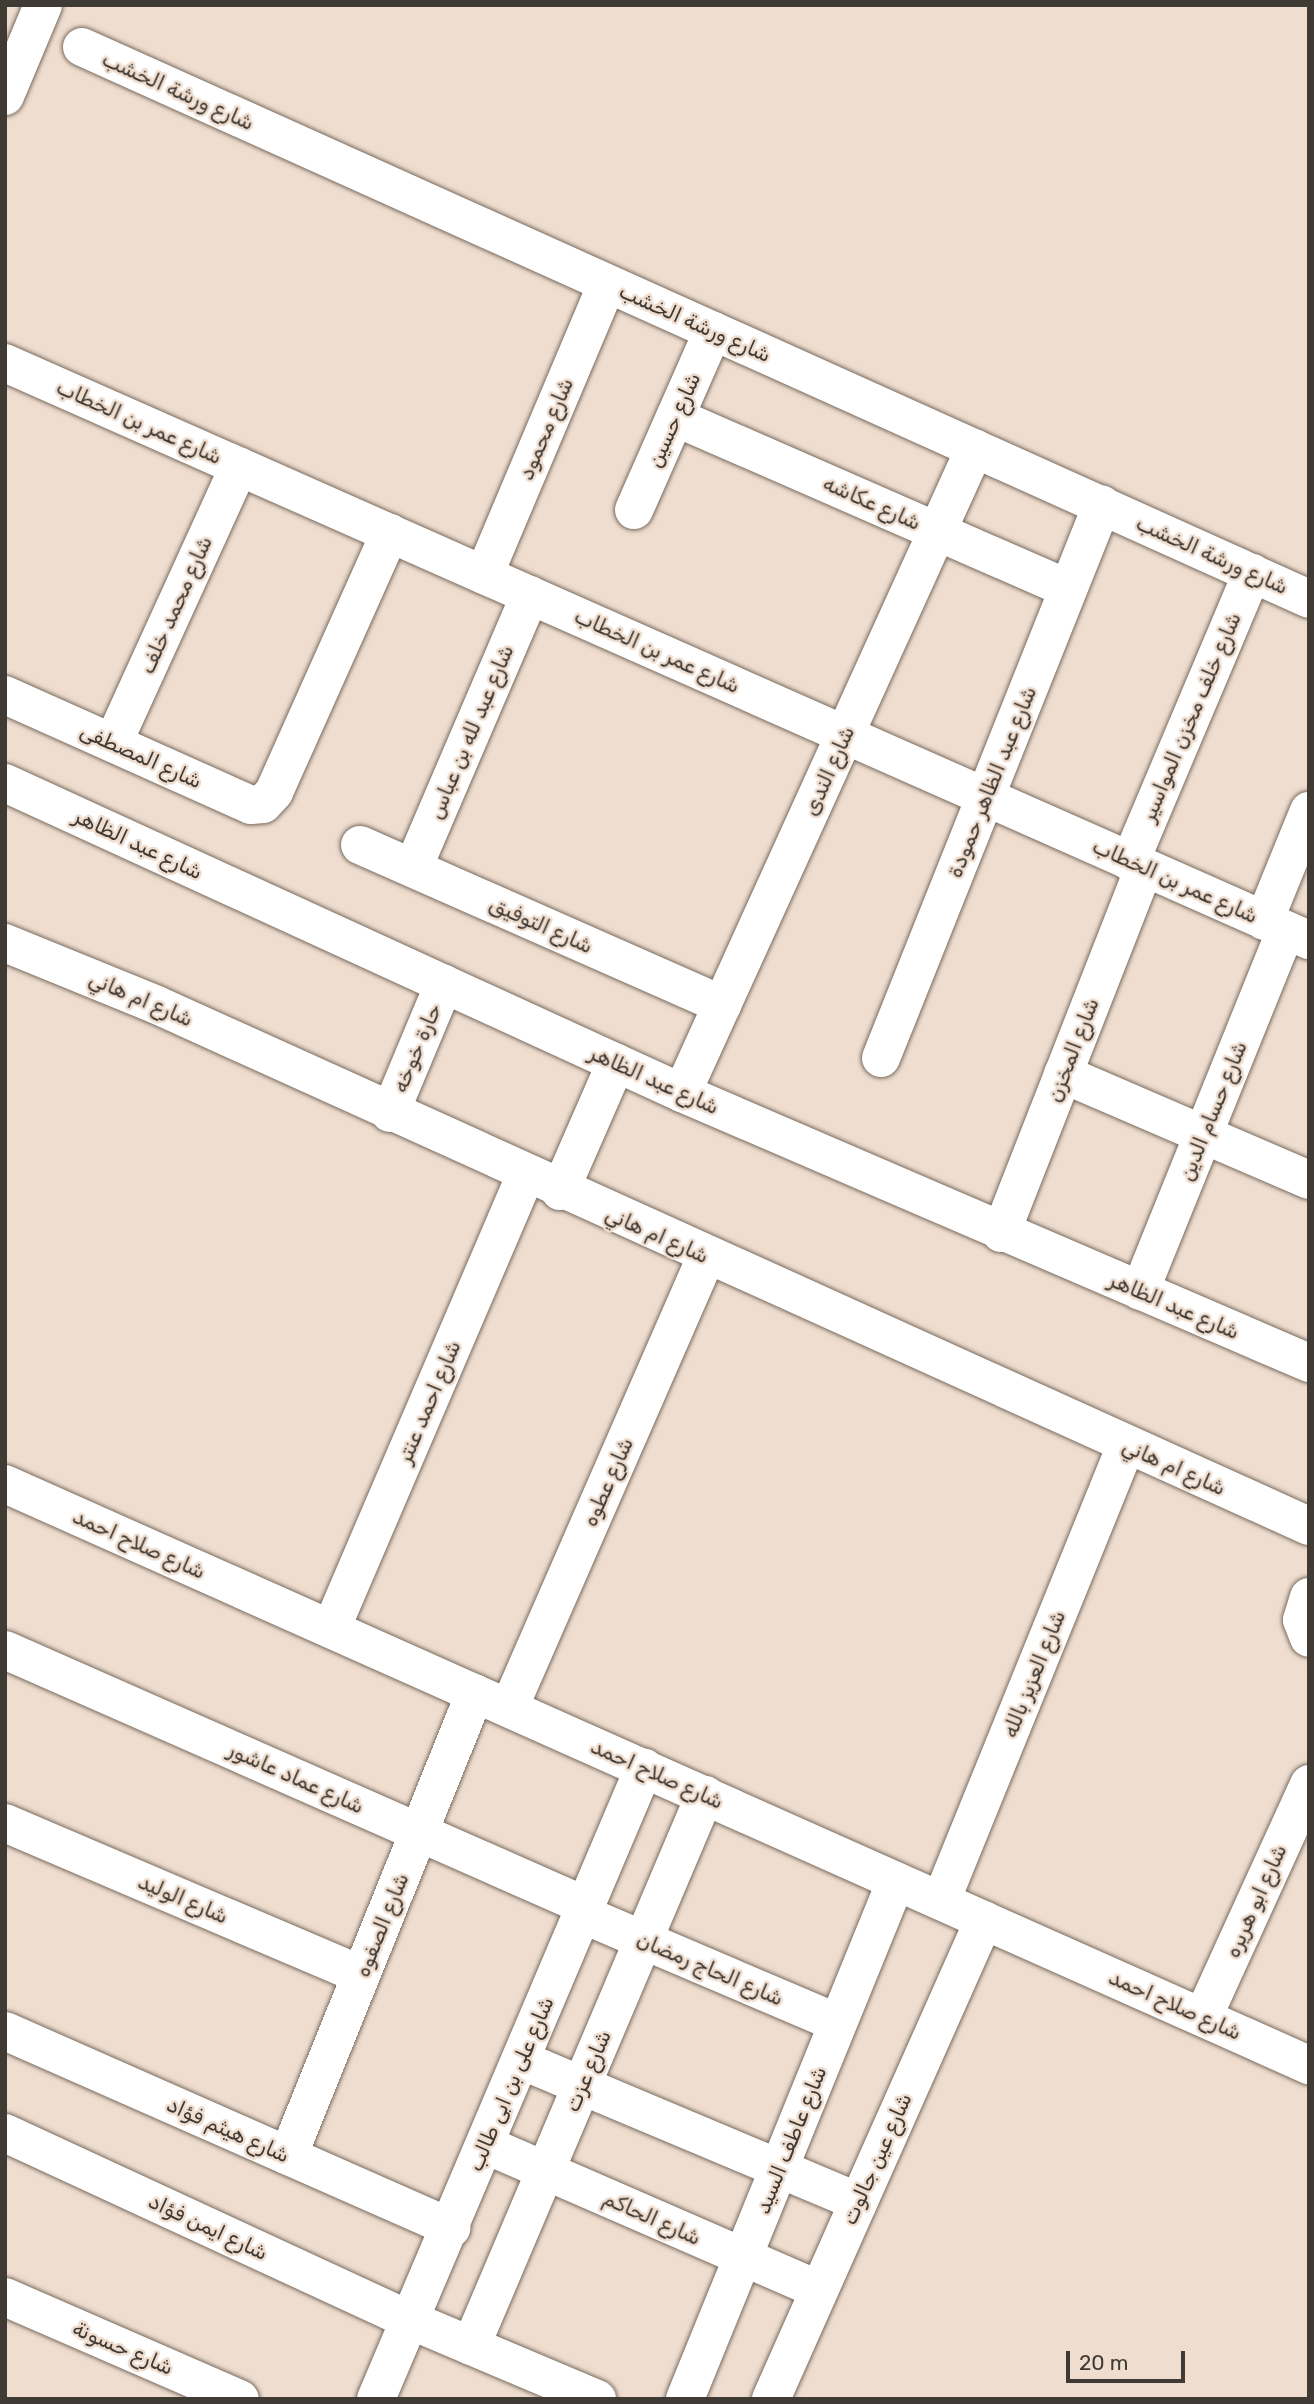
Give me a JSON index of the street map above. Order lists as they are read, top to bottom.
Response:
{
  "streets": {
    "street": [
      "شارع ورشة الخشب",
      "شارع حسين",
      "شارع عمر بن الخطاب",
      "شارع محمود",
      "شارع عكاشه",
      "شارع محمد خلف",
      "شارع خلف مخزن المواسير",
      "شارع عبد لله بن عباس",
      "شارع المصطفى",
      "شارع الندى",
      "شارع عبد الظاهر حمودة",
      "شارع عبد الظاهر",
      "شارع التوفيق",
      "شارع ام هاني",
      "حارة خوخه",
      "شارع المخزن",
      "شارع حسام الدين",
      "شارع احمد عنتر",
      "شارع عطوه",
      "شارع صلاح احمد",
      "شارع العزيز بالله",
      "شارع عماد عاشور",
      "شارع الوليد",
      "شارع ابو هريره",
      "شارع الصفوه",
      "شارع الحاج رمضان",
      "شارع عزت",
      "شارع على بن ابى طالب",
      "شارع هيثم فؤاد",
      "شارع عاطف السيد",
      "شارع عين جالوت",
      "شارع الحاكم",
      "شارع ايمن فؤاد",
      "شارع حسونة"
    ]
  },
  "crossings": [
    ["شارع ورشة الخشب", "شارع حسين"],
    ["شارع ورشة الخشب", "شارع محمود"],
    ["شارع ورشة الخشب", "شارع خلف مخزن المواسير"],
    ["شارع ورشة الخشب", "شارع الندى"],
    ["شارع ورشة الخشب", "شارع عبد الظاهر حمودة"],
    ["شارع حسين", "شارع عكاشه"],
    ["شارع عمر بن الخطاب", "شارع محمود"],
    ["شارع عمر بن الخطاب", "شارع محمد خلف"],
    ["شارع عمر بن الخطاب", "شارع خلف مخزن المواسير"],
    ["شارع عمر بن الخطاب", "شارع عبد لله بن عباس"],
    ["شارع عمر بن الخطاب", "شارع المصطفى"],
    ["شارع عمر بن الخطاب", "شارع الندى"],
    ["شارع عمر بن الخطاب", "شارع عبد الظاهر حمودة"],
    ["شارع عمر بن الخطاب", "شارع المخزن"],
    ["شارع عمر بن الخطاب", "شارع حسام الدين"],
    ["شارع عكاشه", "شارع الندى"],
    ["شارع عكاشه", "شارع عبد الظاهر حمودة"],
    ["شارع محمد خلف", "شارع المصطفى"],
    ["شارع خلف مخزن المواسير", "شارع المخزن"],
    ["شارع عبد لله بن عباس", "شارع التوفيق"],
    ["شارع الندى", "شارع عبد الظاهر"],
    ["شارع الندى", "شارع التوفيق"],
    ["شارع عبد الظاهر", "حارة خوخه"],
    ["شارع عبد الظاهر", "شارع المخزن"],
    ["شارع عبد الظاهر", "شارع حسام الدين"],
    ["شارع ام هاني", "حارة خوخه"],
    ["شارع ام هاني", "شارع احمد عنتر"],
    ["شارع ام هاني", "شارع عطوه"],
    ["شارع ام هاني", "شارع العزيز بالله"],
    ["شارع احمد عنتر", "شارع صلاح احمد"],
    ["شارع عطوه", "شارع صلاح احمد"],
    ["شارع عطوه", "شارع الصفوه"],
    ["شارع صلاح احمد", "شارع العزيز بالله"],
    ["شارع صلاح احمد", "شارع ابو هريره"],
    ["شارع صلاح احمد", "شارع الصفوه"],
    ["شارع صلاح احمد", "شارع عزت"],
    ["شارع صلاح احمد", "شارع على بن ابى طالب"],
    ["شارع صلاح احمد", "شارع عاطف السيد"],
    ["شارع صلاح احمد", "شارع عين جالوت"],
    ["شارع عماد عاشور", "شارع الصفوه"],
    ["شارع عماد عاشور", "شارع الحاج رمضان"],
    ["شارع عماد عاشور", "شارع على بن ابى طالب"],
    ["شارع الوليد", "شارع الصفوه"],
    ["شارع الصفوه", "شارع هيثم فؤاد"],
    ["شارع الحاج رمضان", "شارع عزت"],
    ["شارع الحاج رمضان", "شارع على بن ابى طالب"],
    ["شارع الحاج رمضان", "شارع عاطف السيد"],
    ["شارع عزت", "شارع الحاكم"],
    ["شارع عزت", "شارع ايمن فؤاد"],
    ["شارع على بن ابى طالب", "شارع هيثم فؤاد"],
    ["شارع على بن ابى طالب", "شارع الحاكم"],
    ["شارع على بن ابى طالب", "شارع ايمن فؤاد"],
    ["شارع عاطف السيد", "شارع الحاكم"],
    ["شارع عين جالوت", "شارع الحاكم"]
  ],
  "scale_bar": "20 m"
}
